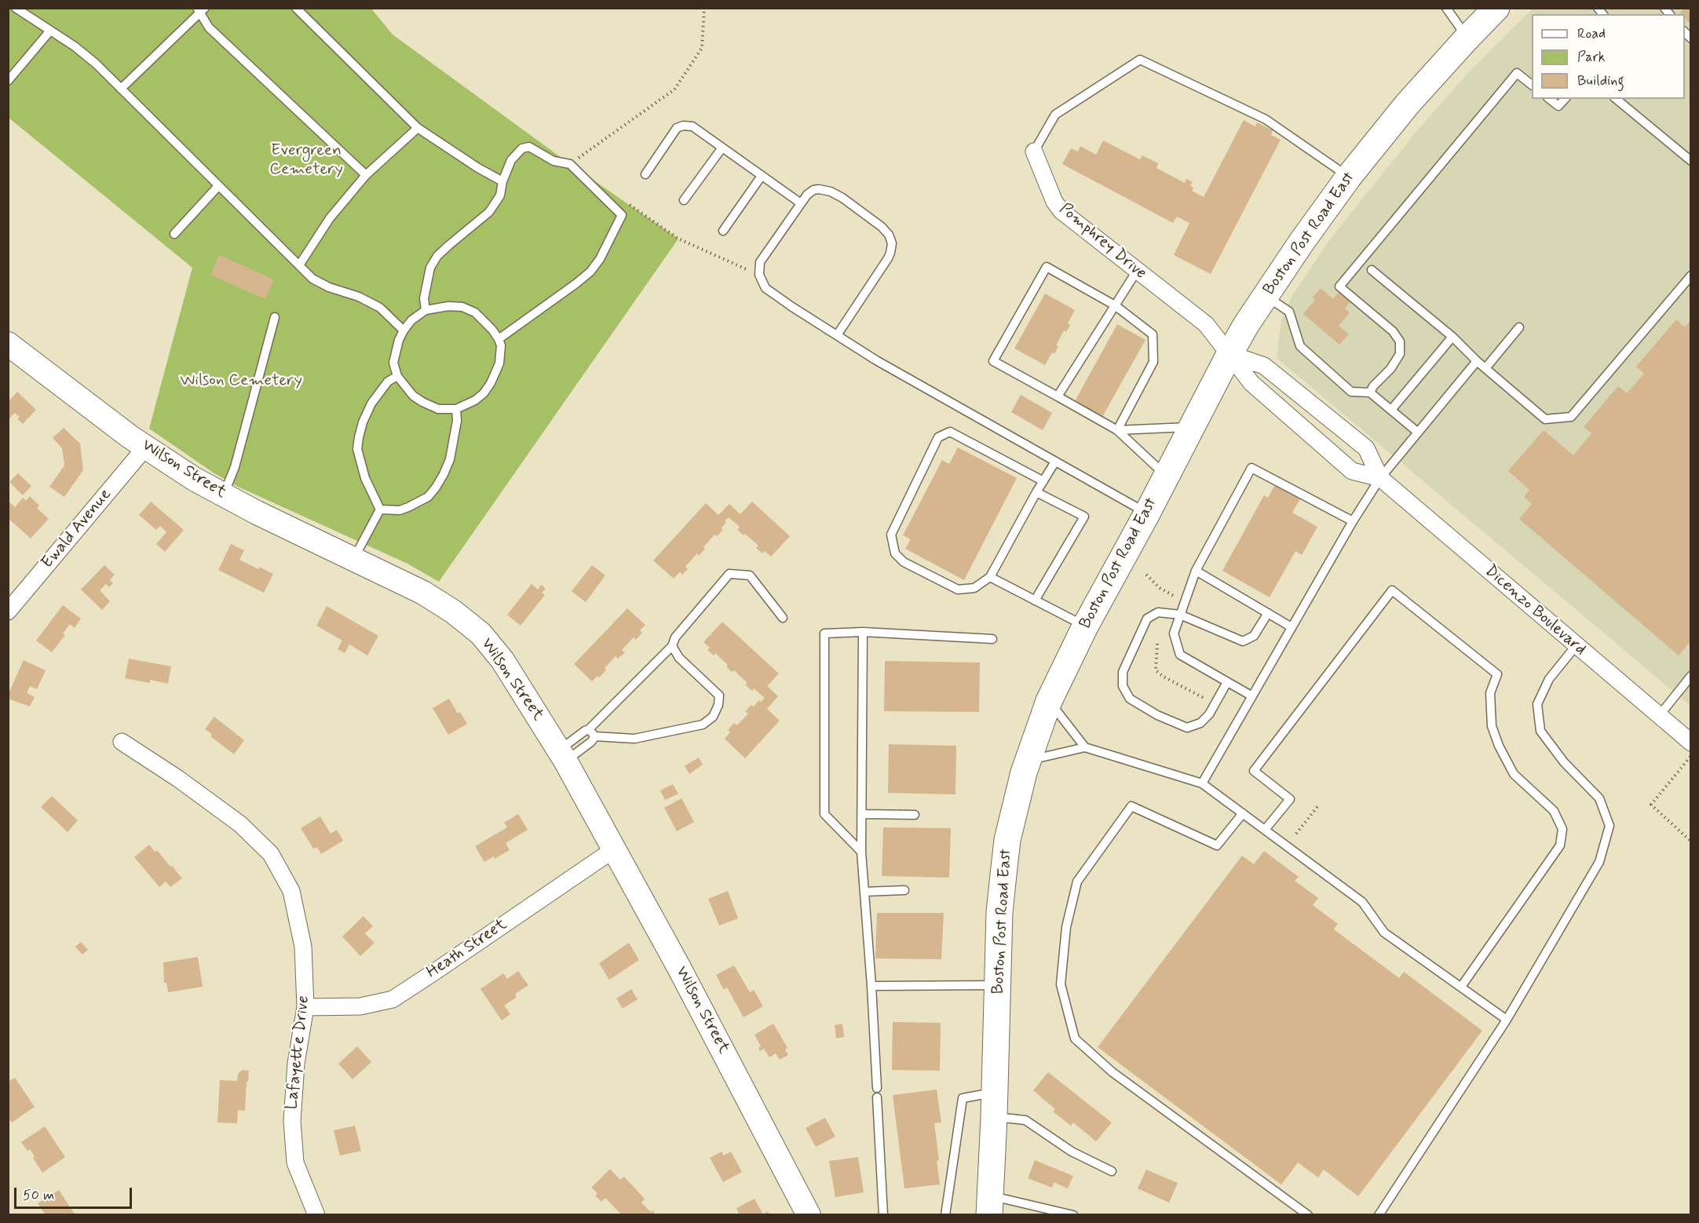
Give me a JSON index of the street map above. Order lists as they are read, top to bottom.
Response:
{
  "streets": {
    "main road": ["Boston Post Road East"],
    "street": [
      "Pomphrey Drive",
      "Wilson Street",
      "Ewald Avenue",
      "Dicenzo Boulevard",
      "Heath Street",
      "Lafayette Drive"
    ]
  },
  "crossings": [
    ["Boston Post Road East", "Pomphrey Drive"],
    ["Boston Post Road East", "Dicenzo Boulevard"],
    ["Pomphrey Drive", "Dicenzo Boulevard"],
    ["Wilson Street", "Ewald Avenue"],
    ["Wilson Street", "Heath Street"],
    ["Heath Street", "Lafayette Drive"]
  ],
  "parks": ["Evergreen Cemetery", "Wilson Cemetery"],
  "legend": ["Road", "Park", "Building"],
  "scale_bar": "50 m"
}
